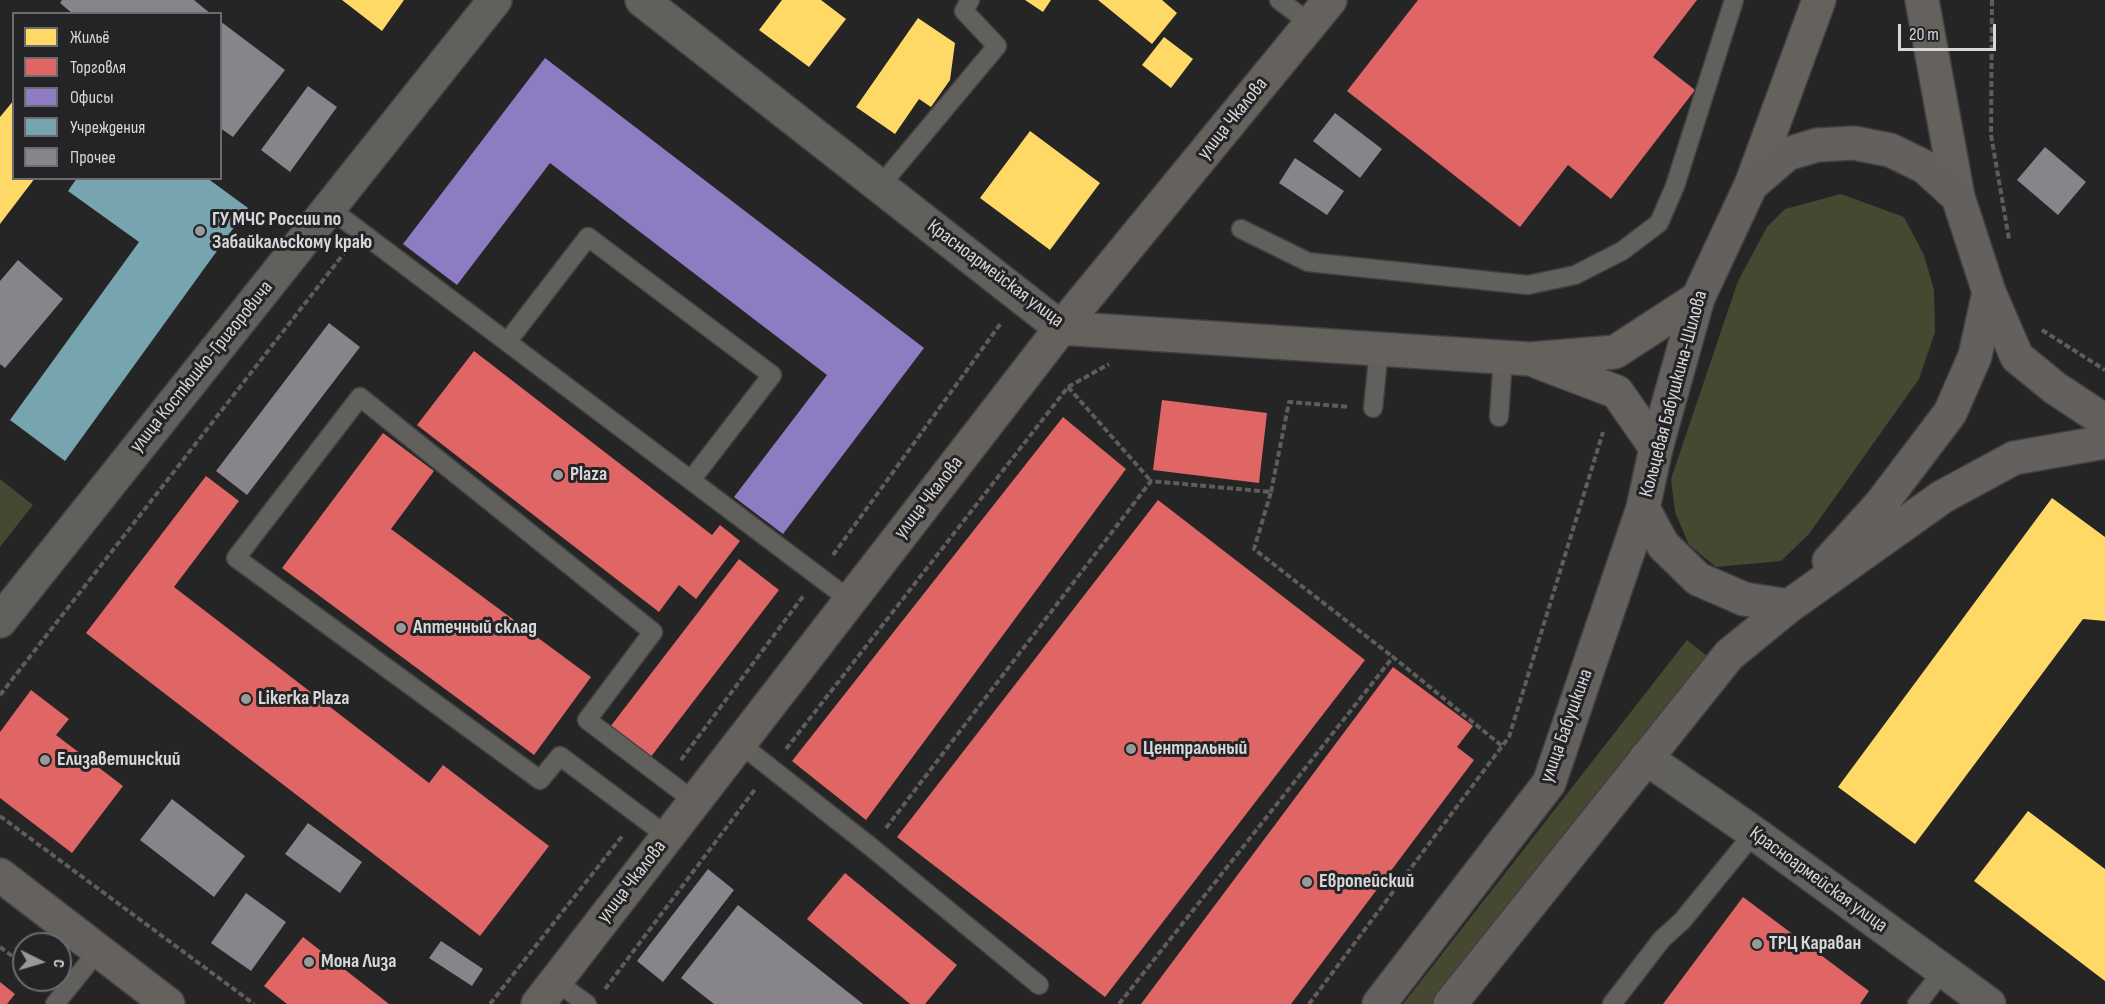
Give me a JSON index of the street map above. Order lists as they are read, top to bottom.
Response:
{
  "streets": {
    "main road": [
      "улица Чкалова",
      "Красноармейская улица",
      "Кольцевая Бабушкина-Шилова",
      "улица Бабушкина"
    ],
    "street": ["улица Костюшко-Григоровича"]
  },
  "crossings": [
    ["улица Чкалова", "Красноармейская улица"],
    ["Кольцевая Бабушкина-Шилова", "улица Бабушкина"]
  ],
  "places": [
    "ГУ МЧС России по Забайкальскому краю",
    "Plaza",
    "Аптечный склад",
    "Likerka Plaza",
    "Центральный",
    "Елизаветинский",
    "Европейский",
    "ТРЦ Караван",
    "Мона Лиза"
  ],
  "legend": [
    "Жильё",
    "Торговля",
    "Офисы",
    "Учреждения",
    "Прочее"
  ],
  "scale_bar": "20 m",
  "north": "right"
}
